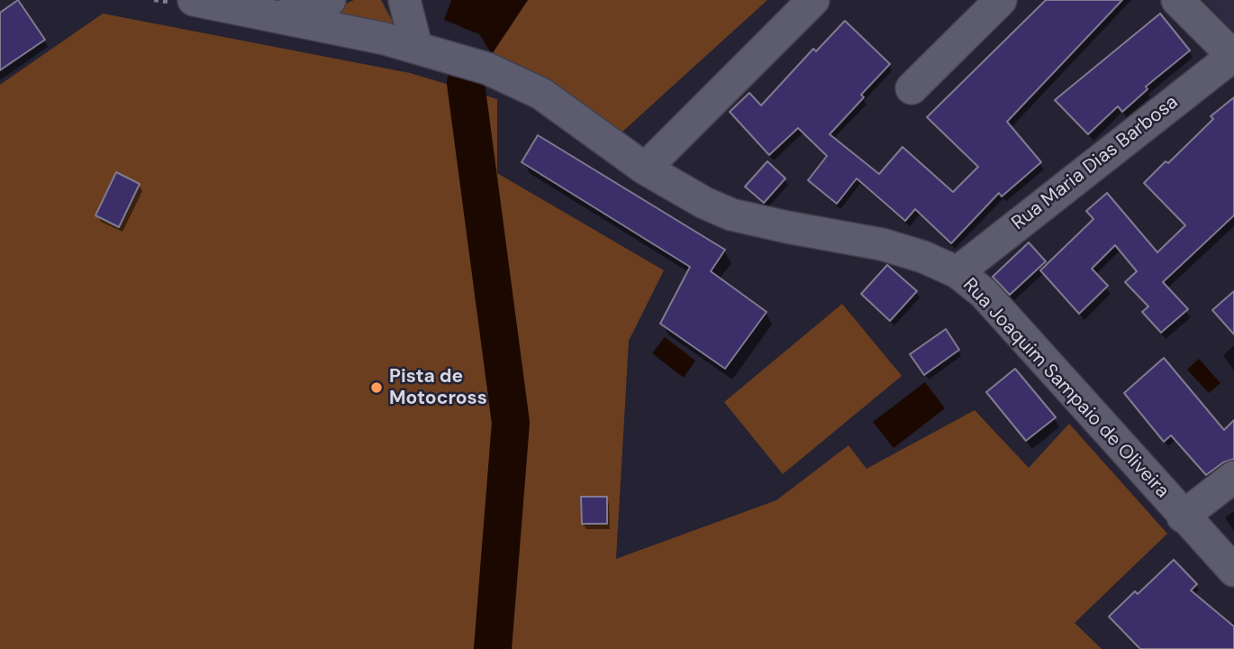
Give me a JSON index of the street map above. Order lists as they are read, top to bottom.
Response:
{
  "streets": {
    "street": ["Rua Maria Dias Barbosa", "Rua Joaquim Sampaio de Oliveira"]
  },
  "crossings": [
    ["Rua Maria Dias Barbosa", "Rua Joaquim Sampaio de Oliveira"]
  ],
  "places": ["Pista de Motocross"]
}
